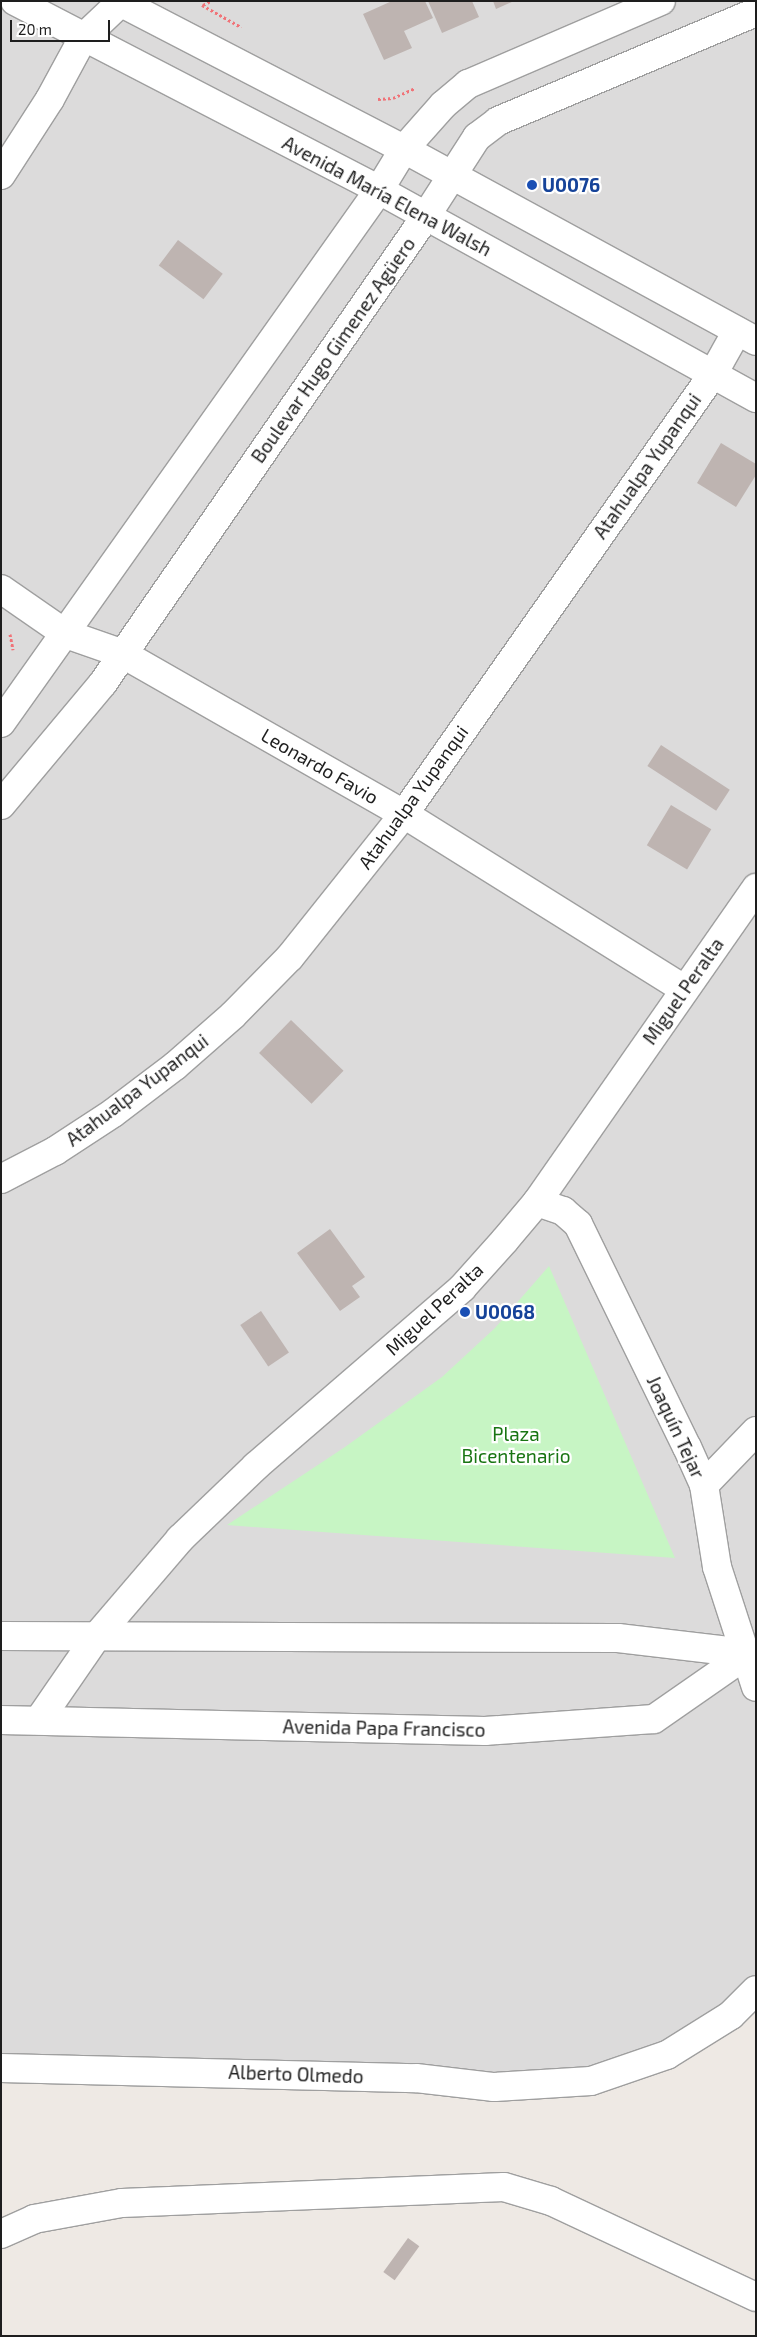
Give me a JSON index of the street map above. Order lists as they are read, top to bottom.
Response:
{
  "streets": {
    "street": [
      "Avenida María Elena Walsh",
      "Boulevar Hugo Gimenez Agüero",
      "Atahualpa Yupanqui",
      "Leonardo Favio",
      "Miguel Peralta",
      "Joaquín Tejar",
      "Avenida Papa Francisco",
      "Alberto Olmedo"
    ]
  },
  "crossings": [
    ["Avenida María Elena Walsh", "Boulevar Hugo Gimenez Agüero"],
    ["Avenida María Elena Walsh", "Atahualpa Yupanqui"],
    ["Boulevar Hugo Gimenez Agüero", "Leonardo Favio"],
    ["Atahualpa Yupanqui", "Leonardo Favio"],
    ["Leonardo Favio", "Miguel Peralta"],
    ["Miguel Peralta", "Joaquín Tejar"],
    ["Miguel Peralta", "Avenida Papa Francisco"],
    ["Joaquín Tejar", "Avenida Papa Francisco"]
  ],
  "parks": ["Plaza Bicentenario"],
  "places": ["U0076", "U0068"],
  "scale_bar": "20 m"
}
